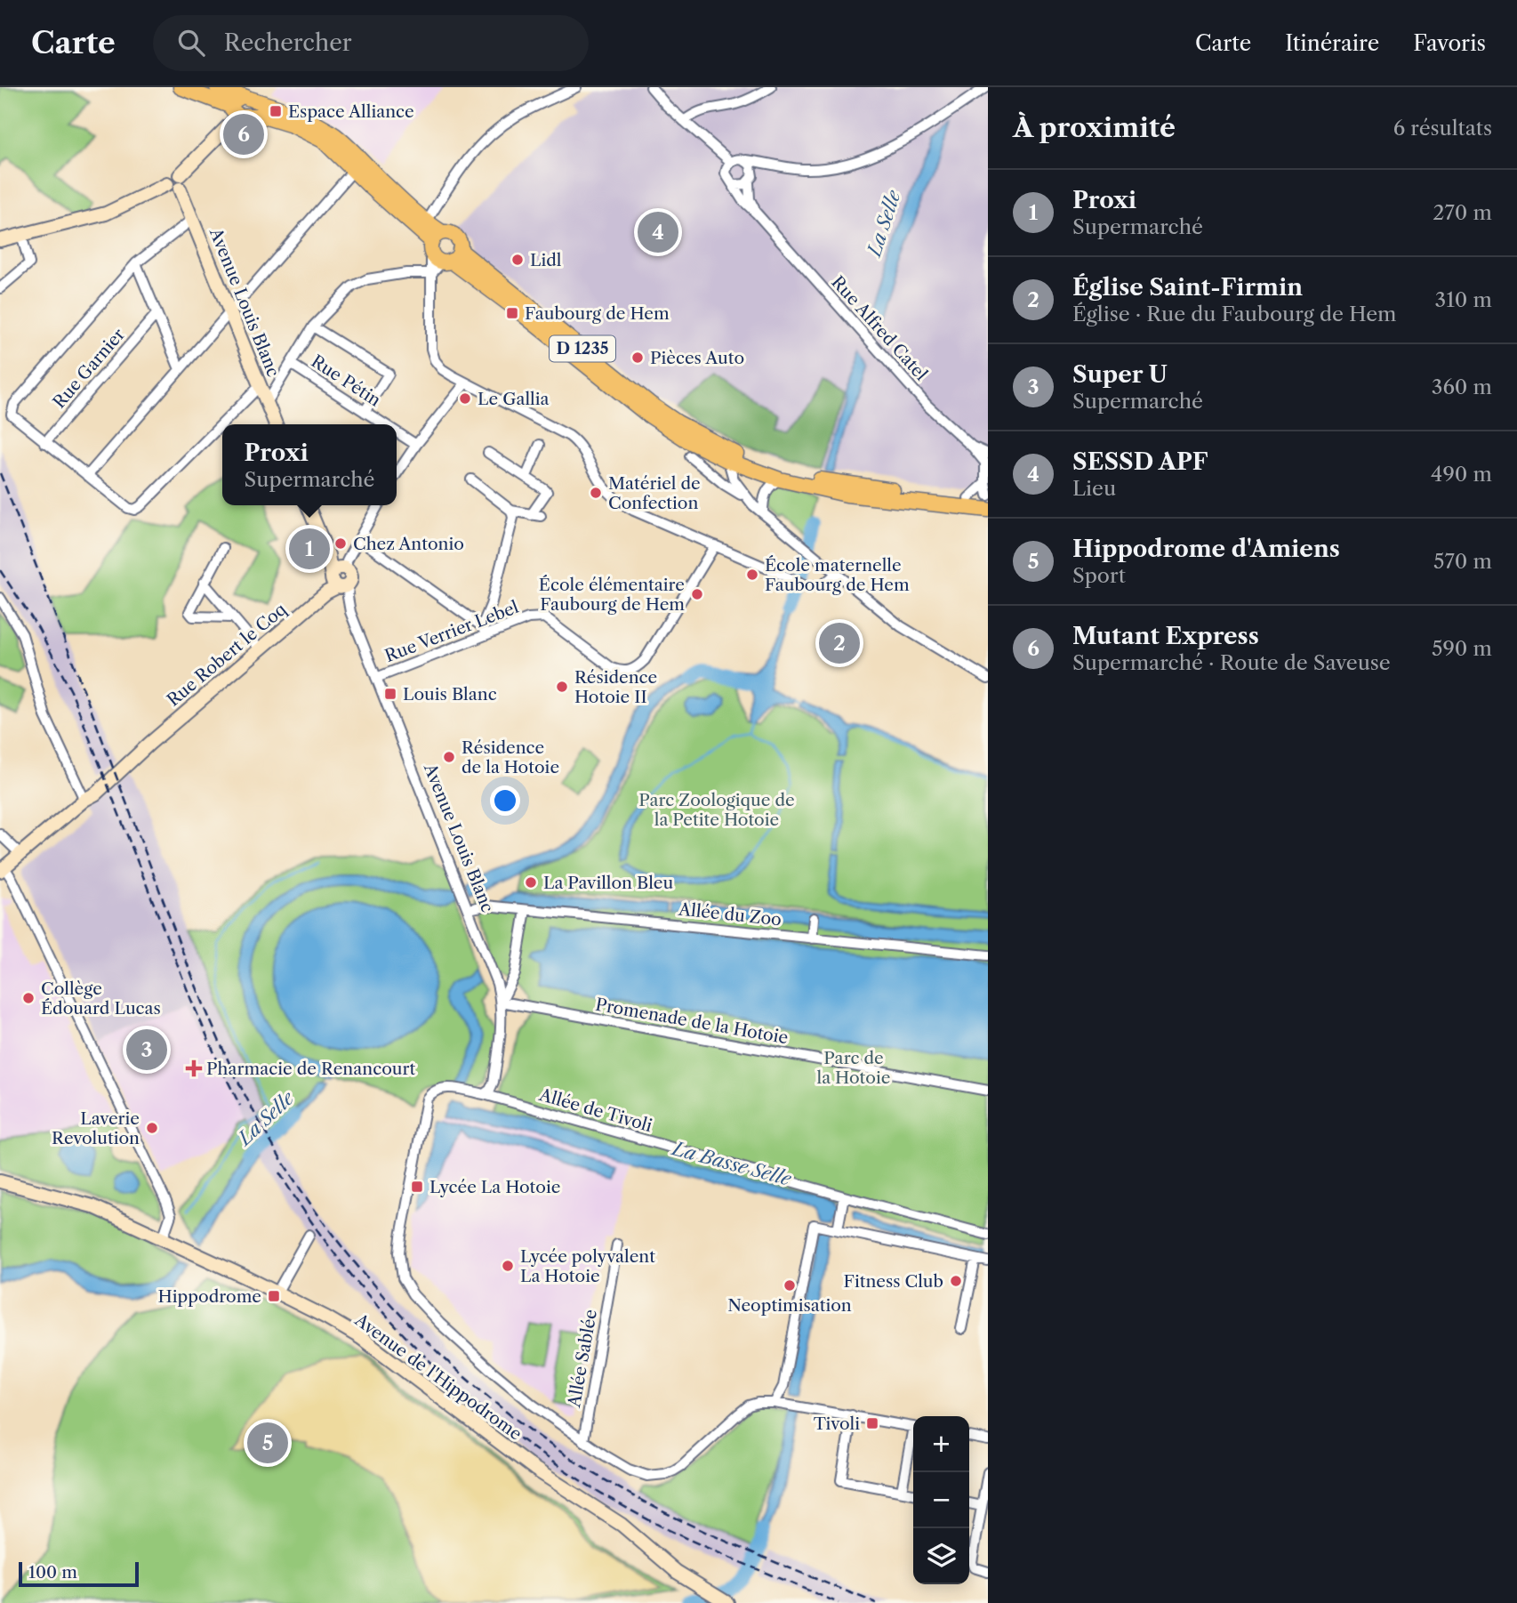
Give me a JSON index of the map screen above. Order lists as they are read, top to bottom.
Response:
{
  "streets": {
    "main road": [
      "Avenue Louis Blanc",
      "D 1235",
      "Rue Robert le Coq",
      "Avenue de l'Hippodrome"
    ],
    "street": [
      "Rue Alfred Catel",
      "Rue Garnier",
      "Rue Pétin",
      "Rue Verrier Lebel",
      "Allée du Zoo",
      "Promenade de la Hotoie",
      "Allée de Tivoli",
      "Allée Sablée"
    ]
  },
  "crossings": [
    ["Avenue Louis Blanc", "Rue Verrier Lebel"],
    ["Avenue Louis Blanc", "Rue Robert le Coq"],
    ["Avenue Louis Blanc", "Allée du Zoo"],
    ["Avenue Louis Blanc", "Promenade de la Hotoie"],
    ["Avenue Louis Blanc", "Allée de Tivoli"],
    ["Allée de Tivoli", "Allée Sablée"]
  ],
  "water": ["La Selle", "La Basse Selle"],
  "parks": ["Parc Zoologique de la Petite Hotoie", "Parc de la Hotoie"],
  "places": {
    "transit": [
      "Espace Alliance",
      "Faubourg de Hem",
      "Louis Blanc",
      "Lycée La Hotoie",
      "Hippodrome",
      "Tivoli"
    ],
    "other": [
      "Lidl",
      "Pièces Auto",
      "Le Gallia",
      "Matériel de Confection",
      "Chez Antonio",
      "École maternelle Faubourg de Hem",
      "École élémentaire Faubourg de Hem",
      "Résidence Hotoie II",
      "Résidence de la Hotoie",
      "La Pavillon Bleu",
      "Collège Édouard Lucas",
      "Laverie Revolution",
      "Lycée polyvalent La Hotoie",
      "Fitness Club",
      "Neoptimisation"
    ],
    "health": ["Pharmacie de Renancourt"]
  },
  "scale_bar": "100 m",
  "page": {
    "header": "Carte",
    "search": "Rechercher",
    "nav": ["Carte", "Itinéraire", "Favoris"],
    "heading": ["À proximité", "6 résultats"],
    "pins": [
      "6",
      "4",
      "1",
      "2",
      "3",
      "5"
    ],
    "list": [
      {
        "mark": "1",
        "name": "Proxi",
        "note": "Supermarché",
        "value": "270 m"
      },
      {
        "mark": "2",
        "name": "Église Saint-Firmin",
        "note": "Église · Rue du Faubourg de Hem",
        "value": "310 m"
      },
      {
        "mark": "3",
        "name": "Super U",
        "note": "Supermarché",
        "value": "360 m"
      },
      {
        "mark": "4",
        "name": "SESSD APF",
        "note": "Lieu",
        "value": "490 m"
      },
      {
        "mark": "5",
        "name": "Hippodrome d'Amiens",
        "note": "Sport",
        "value": "570 m"
      },
      {
        "mark": "6",
        "name": "Mutant Express",
        "note": "Supermarché · Route de Saveuse",
        "value": "590 m"
      }
    ],
    "popup": ["Proxi", "Supermarché"],
    "map_buttons": ["+", "−"],
    "scale": "100 m"
  }
}
